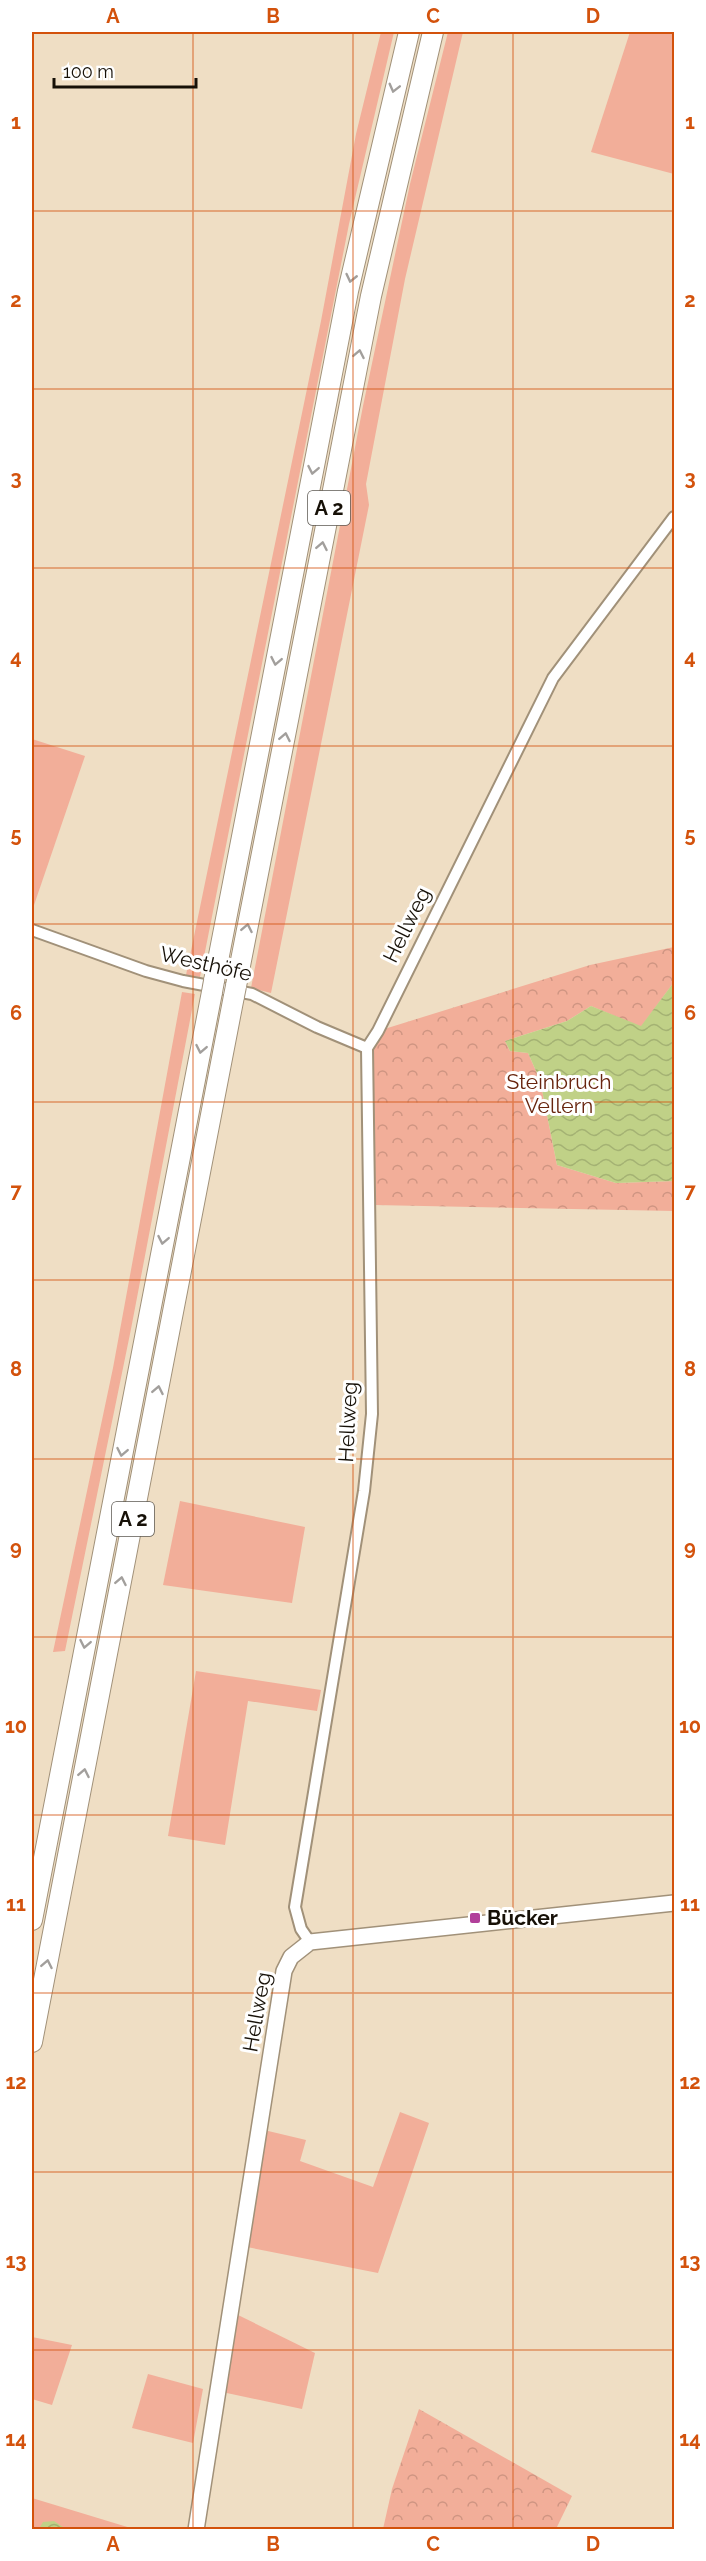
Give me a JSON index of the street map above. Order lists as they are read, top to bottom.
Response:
{
  "streets": {
    "highway": ["A 2"],
    "main road": ["Hellweg"],
    "street": ["Westhöfe"]
  },
  "crossings": [
    ["Hellweg", "Westhöfe"]
  ],
  "parks": ["Steinbruch Vellern"],
  "places": {
    "transit": ["Bücker"]
  },
  "scale_bar": "100 m",
  "grid": {
    "columns": [
      "A",
      "B",
      "C",
      "D"
    ],
    "rows": [
      "1",
      "2",
      "3",
      "4",
      "5",
      "6",
      "7",
      "8",
      "9",
      "10",
      "11",
      "12",
      "13",
      "14"
    ]
  }
}
